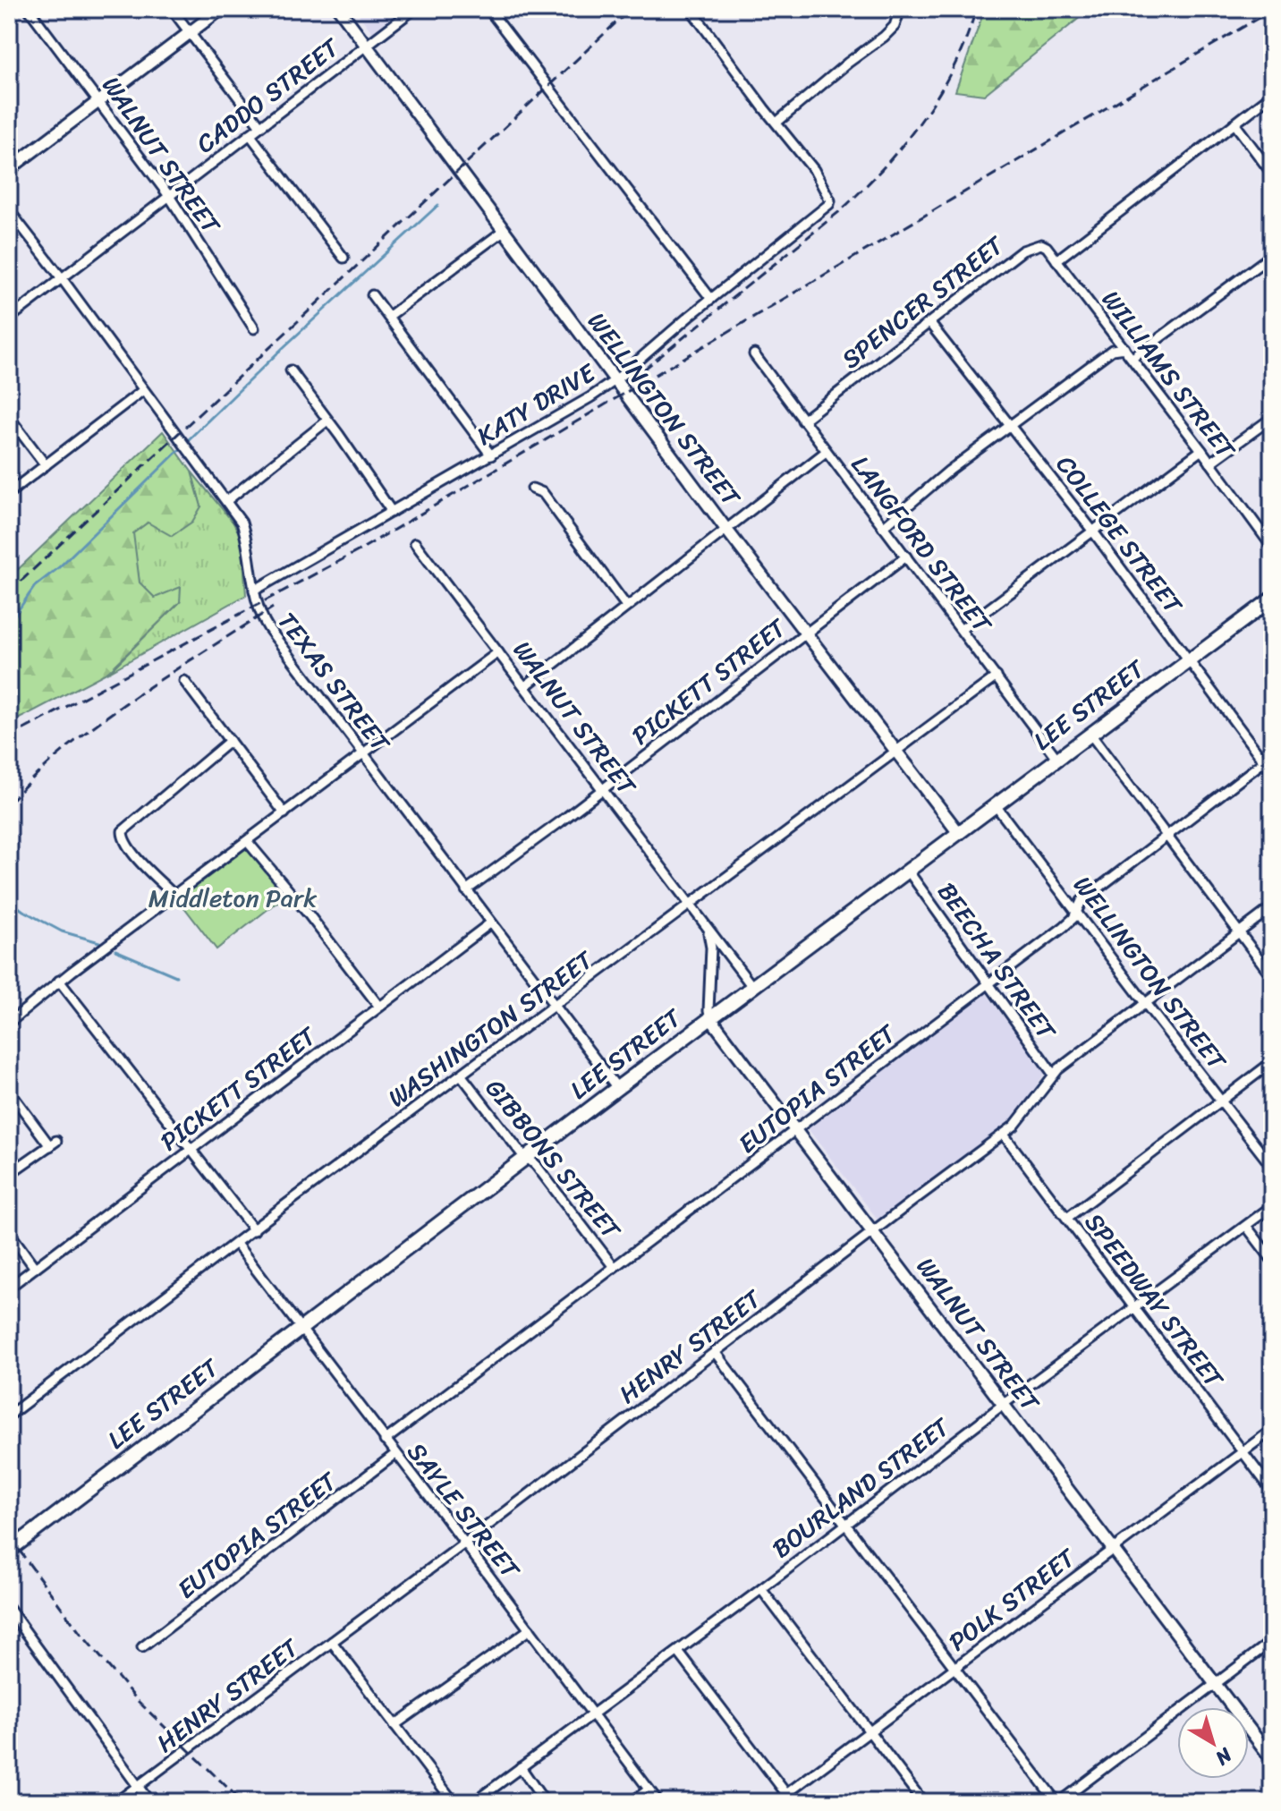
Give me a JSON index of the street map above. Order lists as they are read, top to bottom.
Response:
{
  "streets": {
    "main road": ["LEE STREET"],
    "street": [
      "CADDO STREET",
      "WALNUT STREET",
      "SPENCER STREET",
      "WILLIAMS STREET",
      "KATY DRIVE",
      "WELLINGTON STREET",
      "COLLEGE STREET",
      "LANGFORD STREET",
      "TEXAS STREET",
      "PICKETT STREET",
      "BEECHA STREET",
      "WASHINGTON STREET",
      "EUTOPIA STREET",
      "GIBBONS STREET",
      "SPEEDWAY STREET",
      "HENRY STREET",
      "BOURLAND STREET",
      "SAYLE STREET",
      "POLK STREET"
    ]
  },
  "crossings": [
    ["CADDO STREET", "WALNUT STREET"],
    ["CADDO STREET", "WELLINGTON STREET"],
    ["CADDO STREET", "TEXAS STREET"],
    ["WALNUT STREET", "PICKETT STREET"],
    ["WALNUT STREET", "LEE STREET"],
    ["WALNUT STREET", "WASHINGTON STREET"],
    ["WALNUT STREET", "EUTOPIA STREET"],
    ["WALNUT STREET", "HENRY STREET"],
    ["WALNUT STREET", "BOURLAND STREET"],
    ["WALNUT STREET", "POLK STREET"],
    ["SPENCER STREET", "WILLIAMS STREET"],
    ["SPENCER STREET", "COLLEGE STREET"],
    ["SPENCER STREET", "LANGFORD STREET"],
    ["KATY DRIVE", "WELLINGTON STREET"],
    ["KATY DRIVE", "TEXAS STREET"],
    ["WELLINGTON STREET", "PICKETT STREET"],
    ["WELLINGTON STREET", "LEE STREET"],
    ["WELLINGTON STREET", "WASHINGTON STREET"],
    ["WELLINGTON STREET", "EUTOPIA STREET"],
    ["WELLINGTON STREET", "HENRY STREET"],
    ["COLLEGE STREET", "LEE STREET"],
    ["COLLEGE STREET", "EUTOPIA STREET"],
    ["LANGFORD STREET", "PICKETT STREET"],
    ["LANGFORD STREET", "LEE STREET"],
    ["LANGFORD STREET", "WASHINGTON STREET"],
    ["TEXAS STREET", "PICKETT STREET"],
    ["TEXAS STREET", "LEE STREET"],
    ["TEXAS STREET", "WASHINGTON STREET"],
    ["LEE STREET", "BEECHA STREET"],
    ["LEE STREET", "GIBBONS STREET"],
    ["LEE STREET", "SAYLE STREET"],
    ["BEECHA STREET", "EUTOPIA STREET"],
    ["BEECHA STREET", "HENRY STREET"],
    ["WASHINGTON STREET", "GIBBONS STREET"],
    ["WASHINGTON STREET", "SAYLE STREET"],
    ["EUTOPIA STREET", "GIBBONS STREET"],
    ["EUTOPIA STREET", "SAYLE STREET"],
    ["SPEEDWAY STREET", "HENRY STREET"],
    ["SPEEDWAY STREET", "BOURLAND STREET"],
    ["SPEEDWAY STREET", "POLK STREET"],
    ["HENRY STREET", "SAYLE STREET"],
    ["BOURLAND STREET", "SAYLE STREET"]
  ],
  "parks": ["Middleton Park"],
  "north": "bottom right"
}
